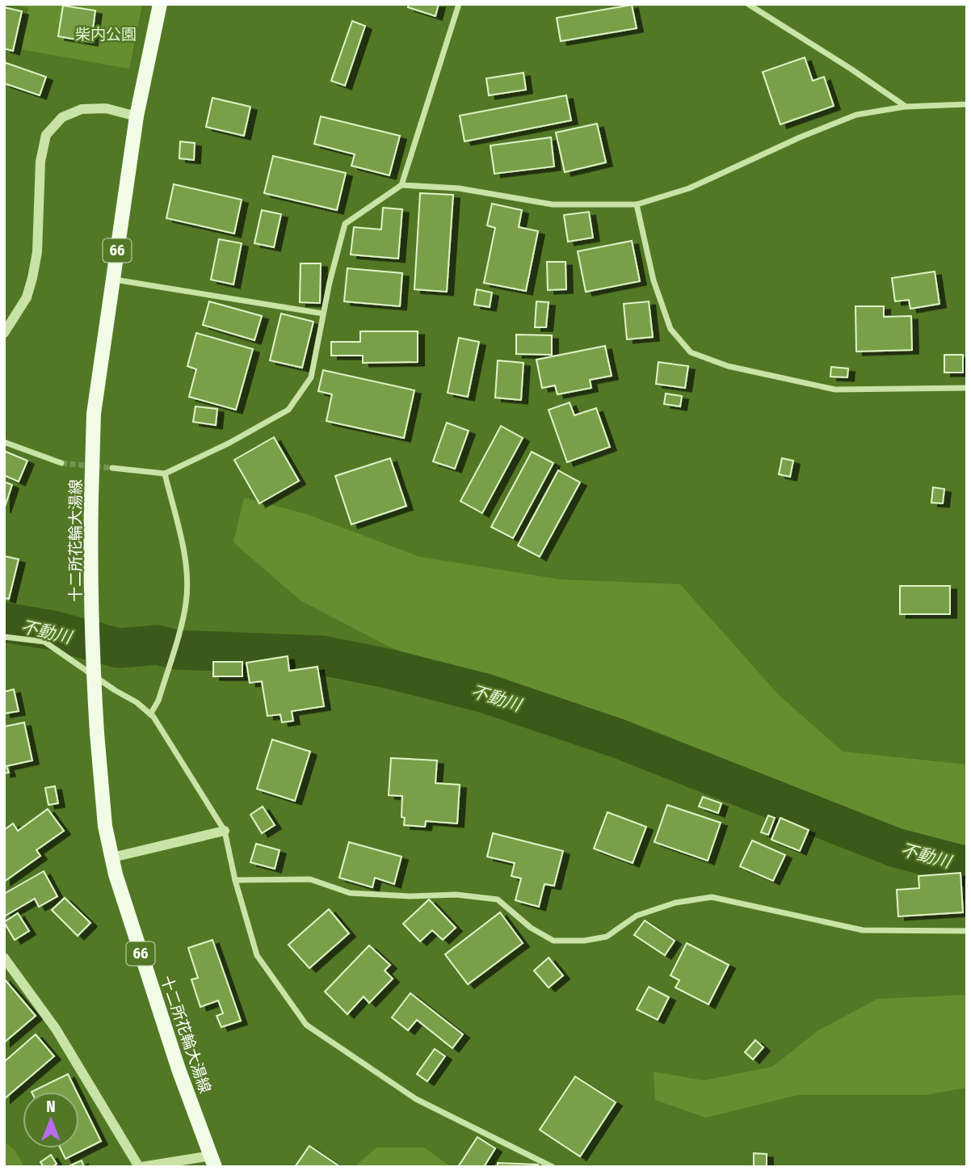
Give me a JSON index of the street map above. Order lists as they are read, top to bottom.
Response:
{
  "streets": {
    "main road": ["66", "十二所花輪大湯線"]
  },
  "water": ["不動川"],
  "parks": ["柴内公園"],
  "north": "top"
}
